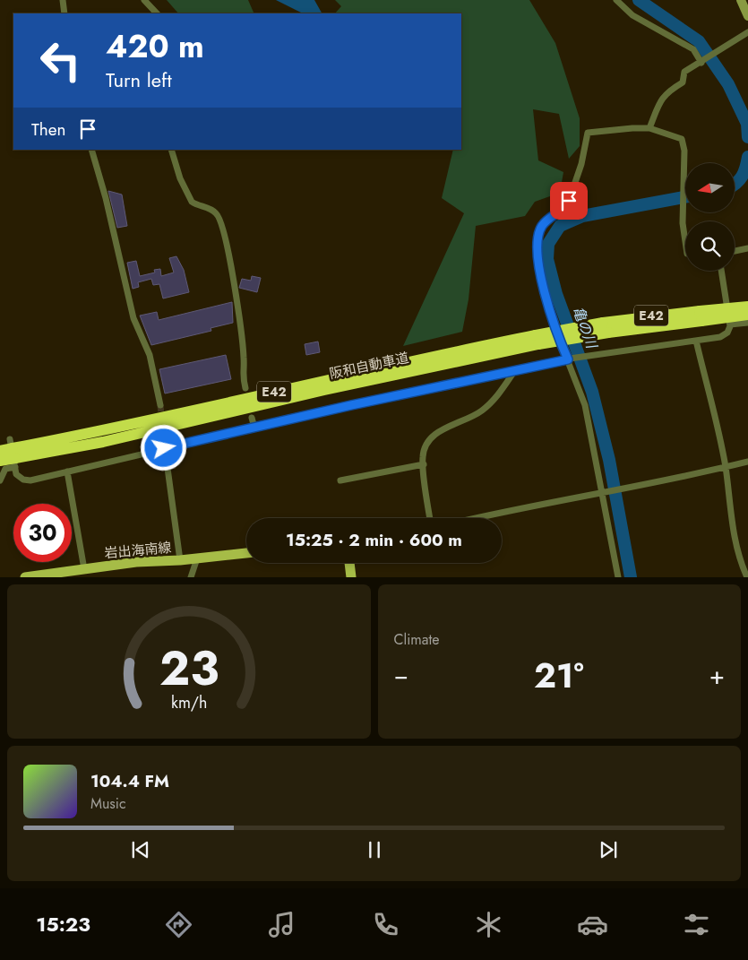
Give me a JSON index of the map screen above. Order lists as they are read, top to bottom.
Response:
{
  "streets": {
    "highway": ["E42", "阪和自動車道"],
    "main road": ["岩出海南線"]
  },
  "water": ["亀の川"],
  "north": "left",
  "page": {
    "turn": ["420 m", "Turn left"],
    "then": "Then",
    "limit": "30",
    "trip": "15:25 · 2 min · 600 m",
    "tile": "Climate",
    "heat": ["−", "21°", "+"],
    "song": ["104.4 FM", "Music"],
    "tabs": "15:23",
    "gauge": ["23", "km/h"]
  }
}
